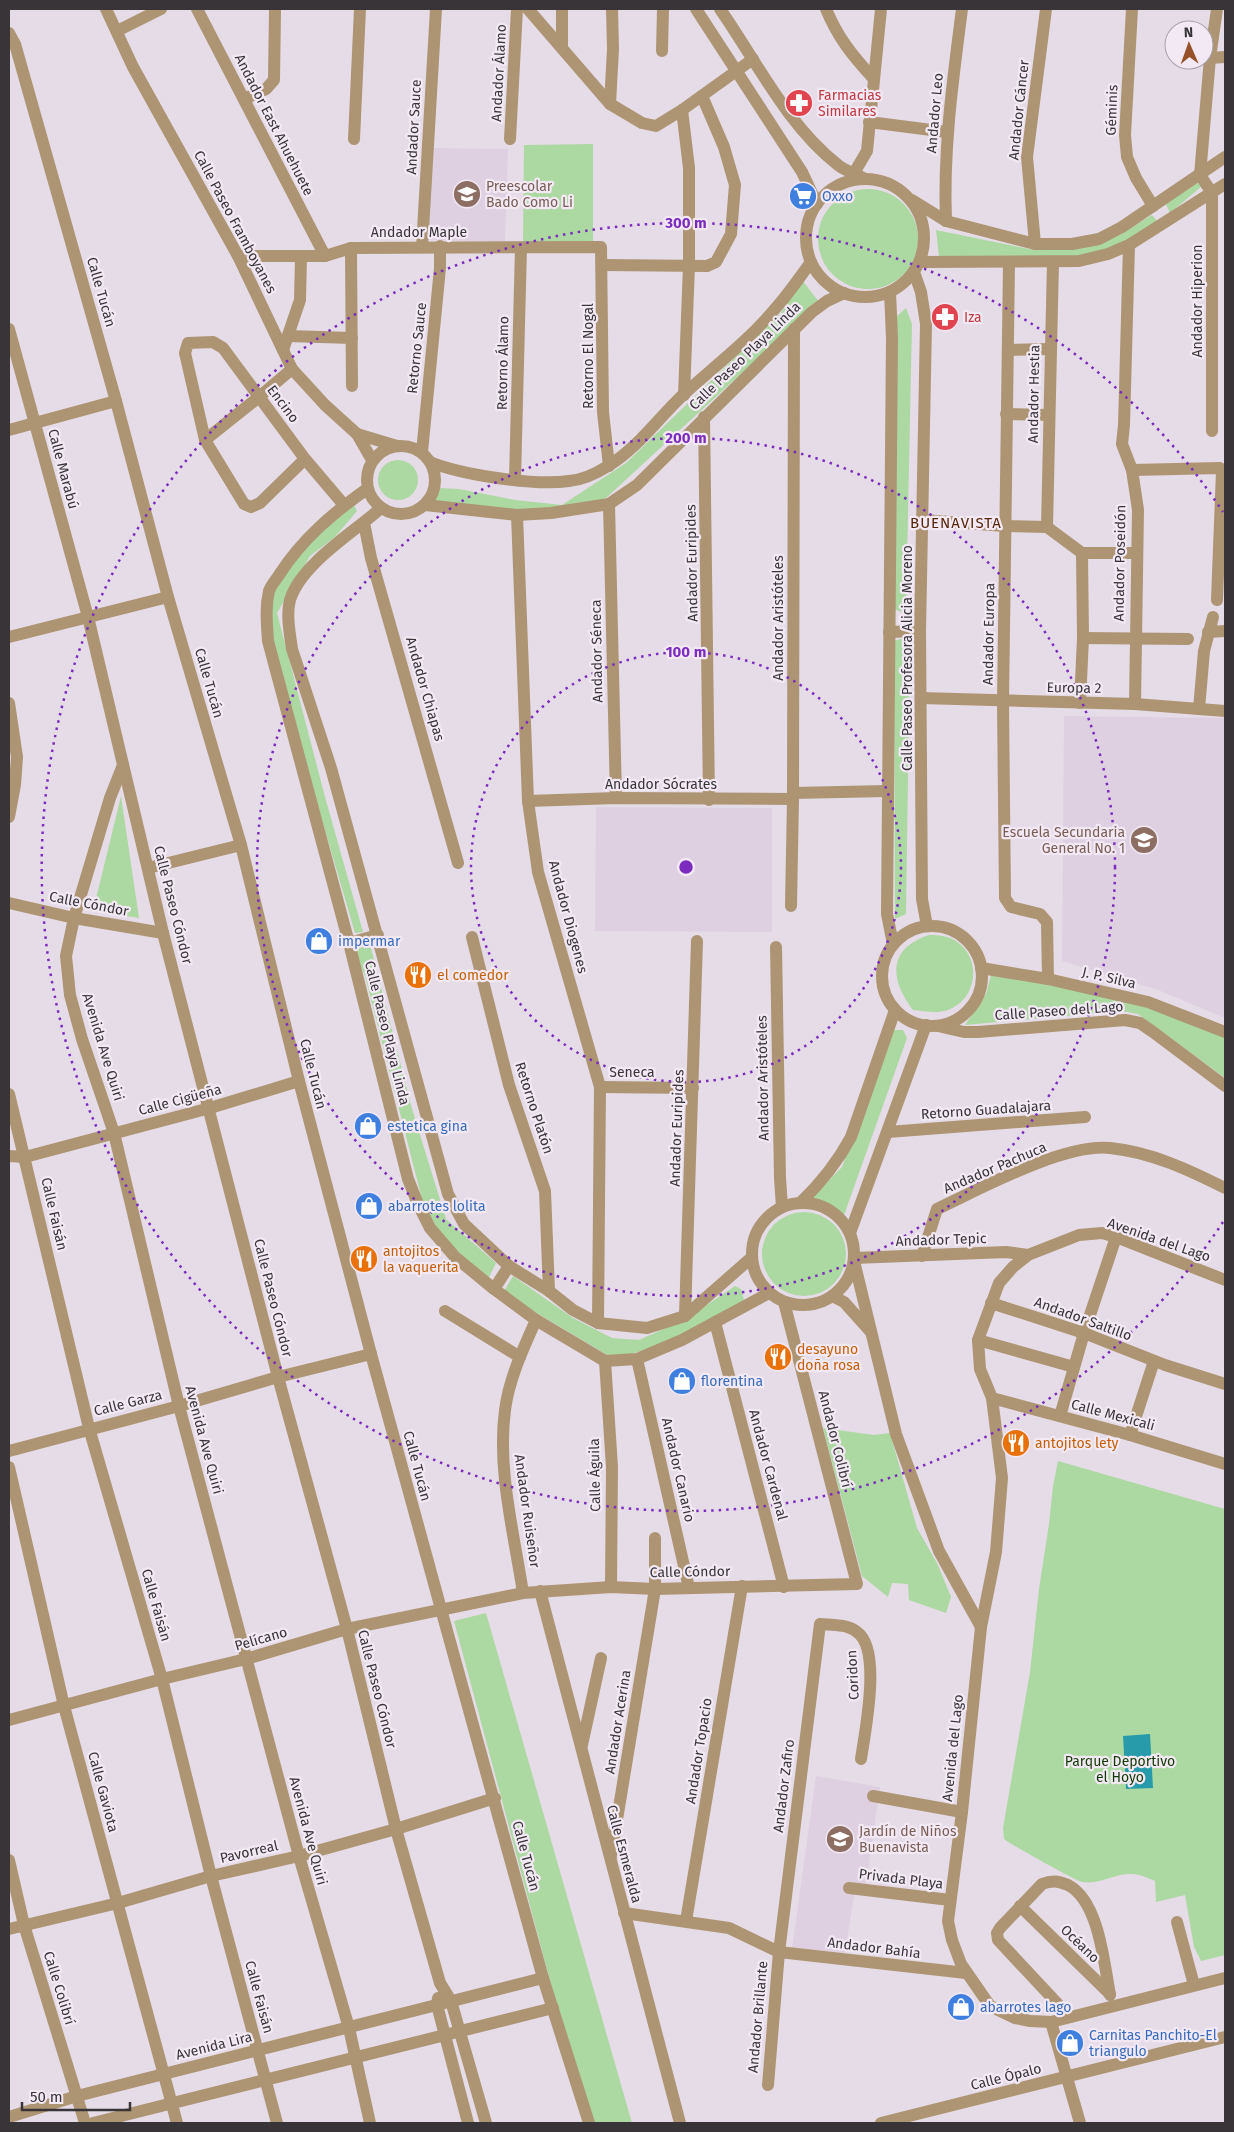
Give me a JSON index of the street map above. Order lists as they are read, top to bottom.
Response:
{
  "streets": {
    "street": [
      "Andador Álamo",
      "Andador Cáncer",
      "Géminis",
      "Andador Leo",
      "Andador East Ahuehuete",
      "Andador Sauce",
      "Calle Paseo Framboyanes",
      "Andador Maple",
      "Calle Tucán",
      "Andador Hiperion",
      "Retorno Sauce",
      "Retorno El Nogal",
      "Calle Paseo Playa Linda",
      "Retorno Álamo",
      "Andador Hestia",
      "Encino",
      "Calle Marabú",
      "Andador Euripides",
      "Andador Poseidón",
      "Andador Aristóteles",
      "Andador Europa",
      "Andador Séneca",
      "Calle Paseo Profesora Alicia Moreno",
      "Europa 2",
      "Andador Chiapas",
      "Andador Sócrates",
      "Calle Cóndor",
      "Calle Paseo Cóndor",
      "Andador Diogenes",
      "J. P. Silva",
      "Calle Paseo del Lago",
      "Avenida Ave Quiri",
      "Seneca",
      "Calle Cigüeña",
      "Retorno Platón",
      "Retorno Guadalajara",
      "Andador Pachuca",
      "Calle Faisán",
      "Andador Tepic",
      "Avenida del Lago",
      "Andador Saltillo",
      "Calle Garza",
      "Calle Mexicali",
      "Andador Colibrí",
      "Andador Cardenal",
      "Andador Canario",
      "Calle Águila",
      "Andador Ruiseñor",
      "Pelícano",
      "Coridon",
      "Andador Acerina",
      "Andador Topacio",
      "Andador Zafiro",
      "Calle Gaviota",
      "Pavorreal",
      "Calle Esmeralda",
      "Privada Playa",
      "Océano",
      "Andador Bahía",
      "Calle Colibrí",
      "Andador Brillante",
      "Avenida Lira",
      "Calle Ópalo"
    ]
  },
  "crossings": [
    ["Andador East Ahuehuete", "Andador Maple"],
    ["Andador Sauce", "Andador Maple"],
    ["Calle Paseo Framboyanes", "Andador Maple"],
    ["Calle Paseo Framboyanes", "Retorno Sauce"],
    ["Calle Paseo Framboyanes", "Calle Paseo Playa Linda"],
    ["Andador Maple", "Retorno Sauce"],
    ["Andador Maple", "Retorno El Nogal"],
    ["Andador Maple", "Retorno Álamo"],
    ["Calle Tucán", "Calle Cigüeña"],
    ["Calle Tucán", "Calle Garza"],
    ["Calle Tucán", "Pelícano"],
    ["Calle Tucán", "Pavorreal"],
    ["Calle Tucán", "Avenida Lira"],
    ["Retorno Sauce", "Calle Paseo Playa Linda"],
    ["Retorno El Nogal", "Calle Paseo Playa Linda"],
    ["Calle Paseo Playa Linda", "Retorno Álamo"],
    ["Calle Paseo Playa Linda", "Encino"],
    ["Calle Paseo Playa Linda", "Andador Euripides"],
    ["Calle Paseo Playa Linda", "Andador Aristóteles"],
    ["Calle Paseo Playa Linda", "Andador Séneca"],
    ["Calle Paseo Playa Linda", "Calle Paseo Profesora Alicia Moreno"],
    ["Calle Paseo Playa Linda", "Andador Chiapas"],
    ["Calle Paseo Playa Linda", "Andador Diogenes"],
    ["Calle Paseo Playa Linda", "Retorno Platón"],
    ["Calle Paseo Playa Linda", "Andador Tepic"],
    ["Calle Paseo Playa Linda", "Andador Colibrí"],
    ["Calle Paseo Playa Linda", "Calle Águila"],
    ["Calle Paseo Playa Linda", "Andador Ruiseñor"],
    ["Calle Marabú", "Calle Paseo Cóndor"],
    ["Andador Euripides", "Andador Sócrates"],
    ["Andador Euripides", "Seneca"],
    ["Andador Poseidón", "Europa 2"],
    ["Andador Aristóteles", "Andador Sócrates"],
    ["Andador Aristóteles", "Andador Tepic"],
    ["Andador Aristóteles", "Andador Colibrí"],
    ["Andador Europa", "Europa 2"],
    ["Andador Europa", "J. P. Silva"],
    ["Andador Séneca", "Andador Sócrates"],
    ["Calle Paseo Profesora Alicia Moreno", "Europa 2"],
    ["Calle Paseo Profesora Alicia Moreno", "Andador Sócrates"],
    ["Calle Paseo Profesora Alicia Moreno", "J. P. Silva"],
    ["Calle Paseo Profesora Alicia Moreno", "Calle Paseo del Lago"],
    ["Andador Sócrates", "Andador Diogenes"],
    ["Calle Cóndor", "Calle Paseo Cóndor"],
    ["Calle Cóndor", "Avenida Ave Quiri"],
    ["Calle Cóndor", "Andador Colibrí"],
    ["Calle Cóndor", "Andador Cardenal"],
    ["Calle Cóndor", "Andador Canario"],
    ["Calle Cóndor", "Calle Águila"],
    ["Calle Cóndor", "Andador Ruiseñor"],
    ["Calle Cóndor", "Pelícano"],
    ["Calle Cóndor", "Andador Acerina"],
    ["Calle Cóndor", "Andador Topacio"],
    ["Calle Cóndor", "Calle Esmeralda"],
    ["Calle Paseo Cóndor", "Avenida Ave Quiri"],
    ["Calle Paseo Cóndor", "Calle Cigüeña"],
    ["Calle Paseo Cóndor", "Calle Garza"],
    ["Calle Paseo Cóndor", "Pelícano"],
    ["Calle Paseo Cóndor", "Pavorreal"],
    ["Calle Paseo Cóndor", "Avenida Lira"],
    ["Andador Diogenes", "Seneca"],
    ["J. P. Silva", "Calle Paseo del Lago"],
    ["Avenida Ave Quiri", "Calle Cigüeña"],
    ["Avenida Ave Quiri", "Calle Garza"],
    ["Avenida Ave Quiri", "Pelícano"],
    ["Avenida Ave Quiri", "Pavorreal"],
    ["Avenida Ave Quiri", "Avenida Lira"],
    ["Calle Cigüeña", "Calle Faisán"],
    ["Andador Pachuca", "Andador Tepic"],
    ["Calle Faisán", "Calle Garza"],
    ["Calle Faisán", "Pelícano"],
    ["Calle Faisán", "Pavorreal"],
    ["Calle Faisán", "Avenida Lira"],
    ["Andador Tepic", "Avenida del Lago"],
    ["Andador Tepic", "Andador Colibrí"],
    ["Avenida del Lago", "Andador Saltillo"],
    ["Avenida del Lago", "Calle Mexicali"],
    ["Avenida del Lago", "Privada Playa"],
    ["Avenida del Lago", "Océano"],
    ["Avenida del Lago", "Andador Bahía"],
    ["Andador Ruiseñor", "Pelícano"],
    ["Pelícano", "Calle Gaviota"],
    ["Coridon", "Andador Zafiro"],
    ["Andador Acerina", "Calle Esmeralda"],
    ["Andador Topacio", "Andador Bahía"],
    ["Andador Zafiro", "Andador Bahía"],
    ["Andador Zafiro", "Andador Brillante"],
    ["Calle Gaviota", "Pavorreal"],
    ["Calle Gaviota", "Avenida Lira"],
    ["Pavorreal", "Calle Colibrí"],
    ["Calle Esmeralda", "Andador Bahía"],
    ["Andador Bahía", "Andador Brillante"],
    ["Calle Colibrí", "Avenida Lira"]
  ],
  "districts": ["BUENAVISTA"],
  "parks": ["Parque Deportivo el Hoyo"],
  "places": {
    "pharmacy": ["Farmacias Similares", "Iza"],
    "school or university": ["Preescolar Bado Como Li", "Escuela Secundaria General No. 1", "Jardín de Niños Buenavista"],
    "supermarket": ["Oxxo"],
    "shop": [
      "impermar",
      "estetica gina",
      "abarrotes lolita",
      "florentina",
      "abarrotes lago",
      "Carnitas Panchito-El triangulo"
    ],
    "restaurant": [
      "el comedor",
      "antojitos la vaquerita",
      "desayuno doña rosa",
      "antojitos lety"
    ]
  },
  "scale_bar": "50 m",
  "north": "top",
  "rings": ["300 m", "200 m", "100 m"]
}
